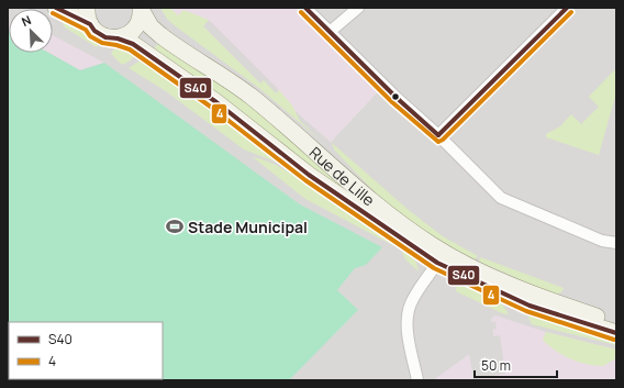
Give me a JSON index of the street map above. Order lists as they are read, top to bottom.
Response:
{
  "streets": {
    "main road": ["Rue de Lille"]
  },
  "places": {
    "sports": ["Stade Municipal"]
  },
  "lines": ["transit line S40", "transit line 4"],
  "legend": ["S40", "4"],
  "scale_bar": "50 m",
  "north": "top left"
}
